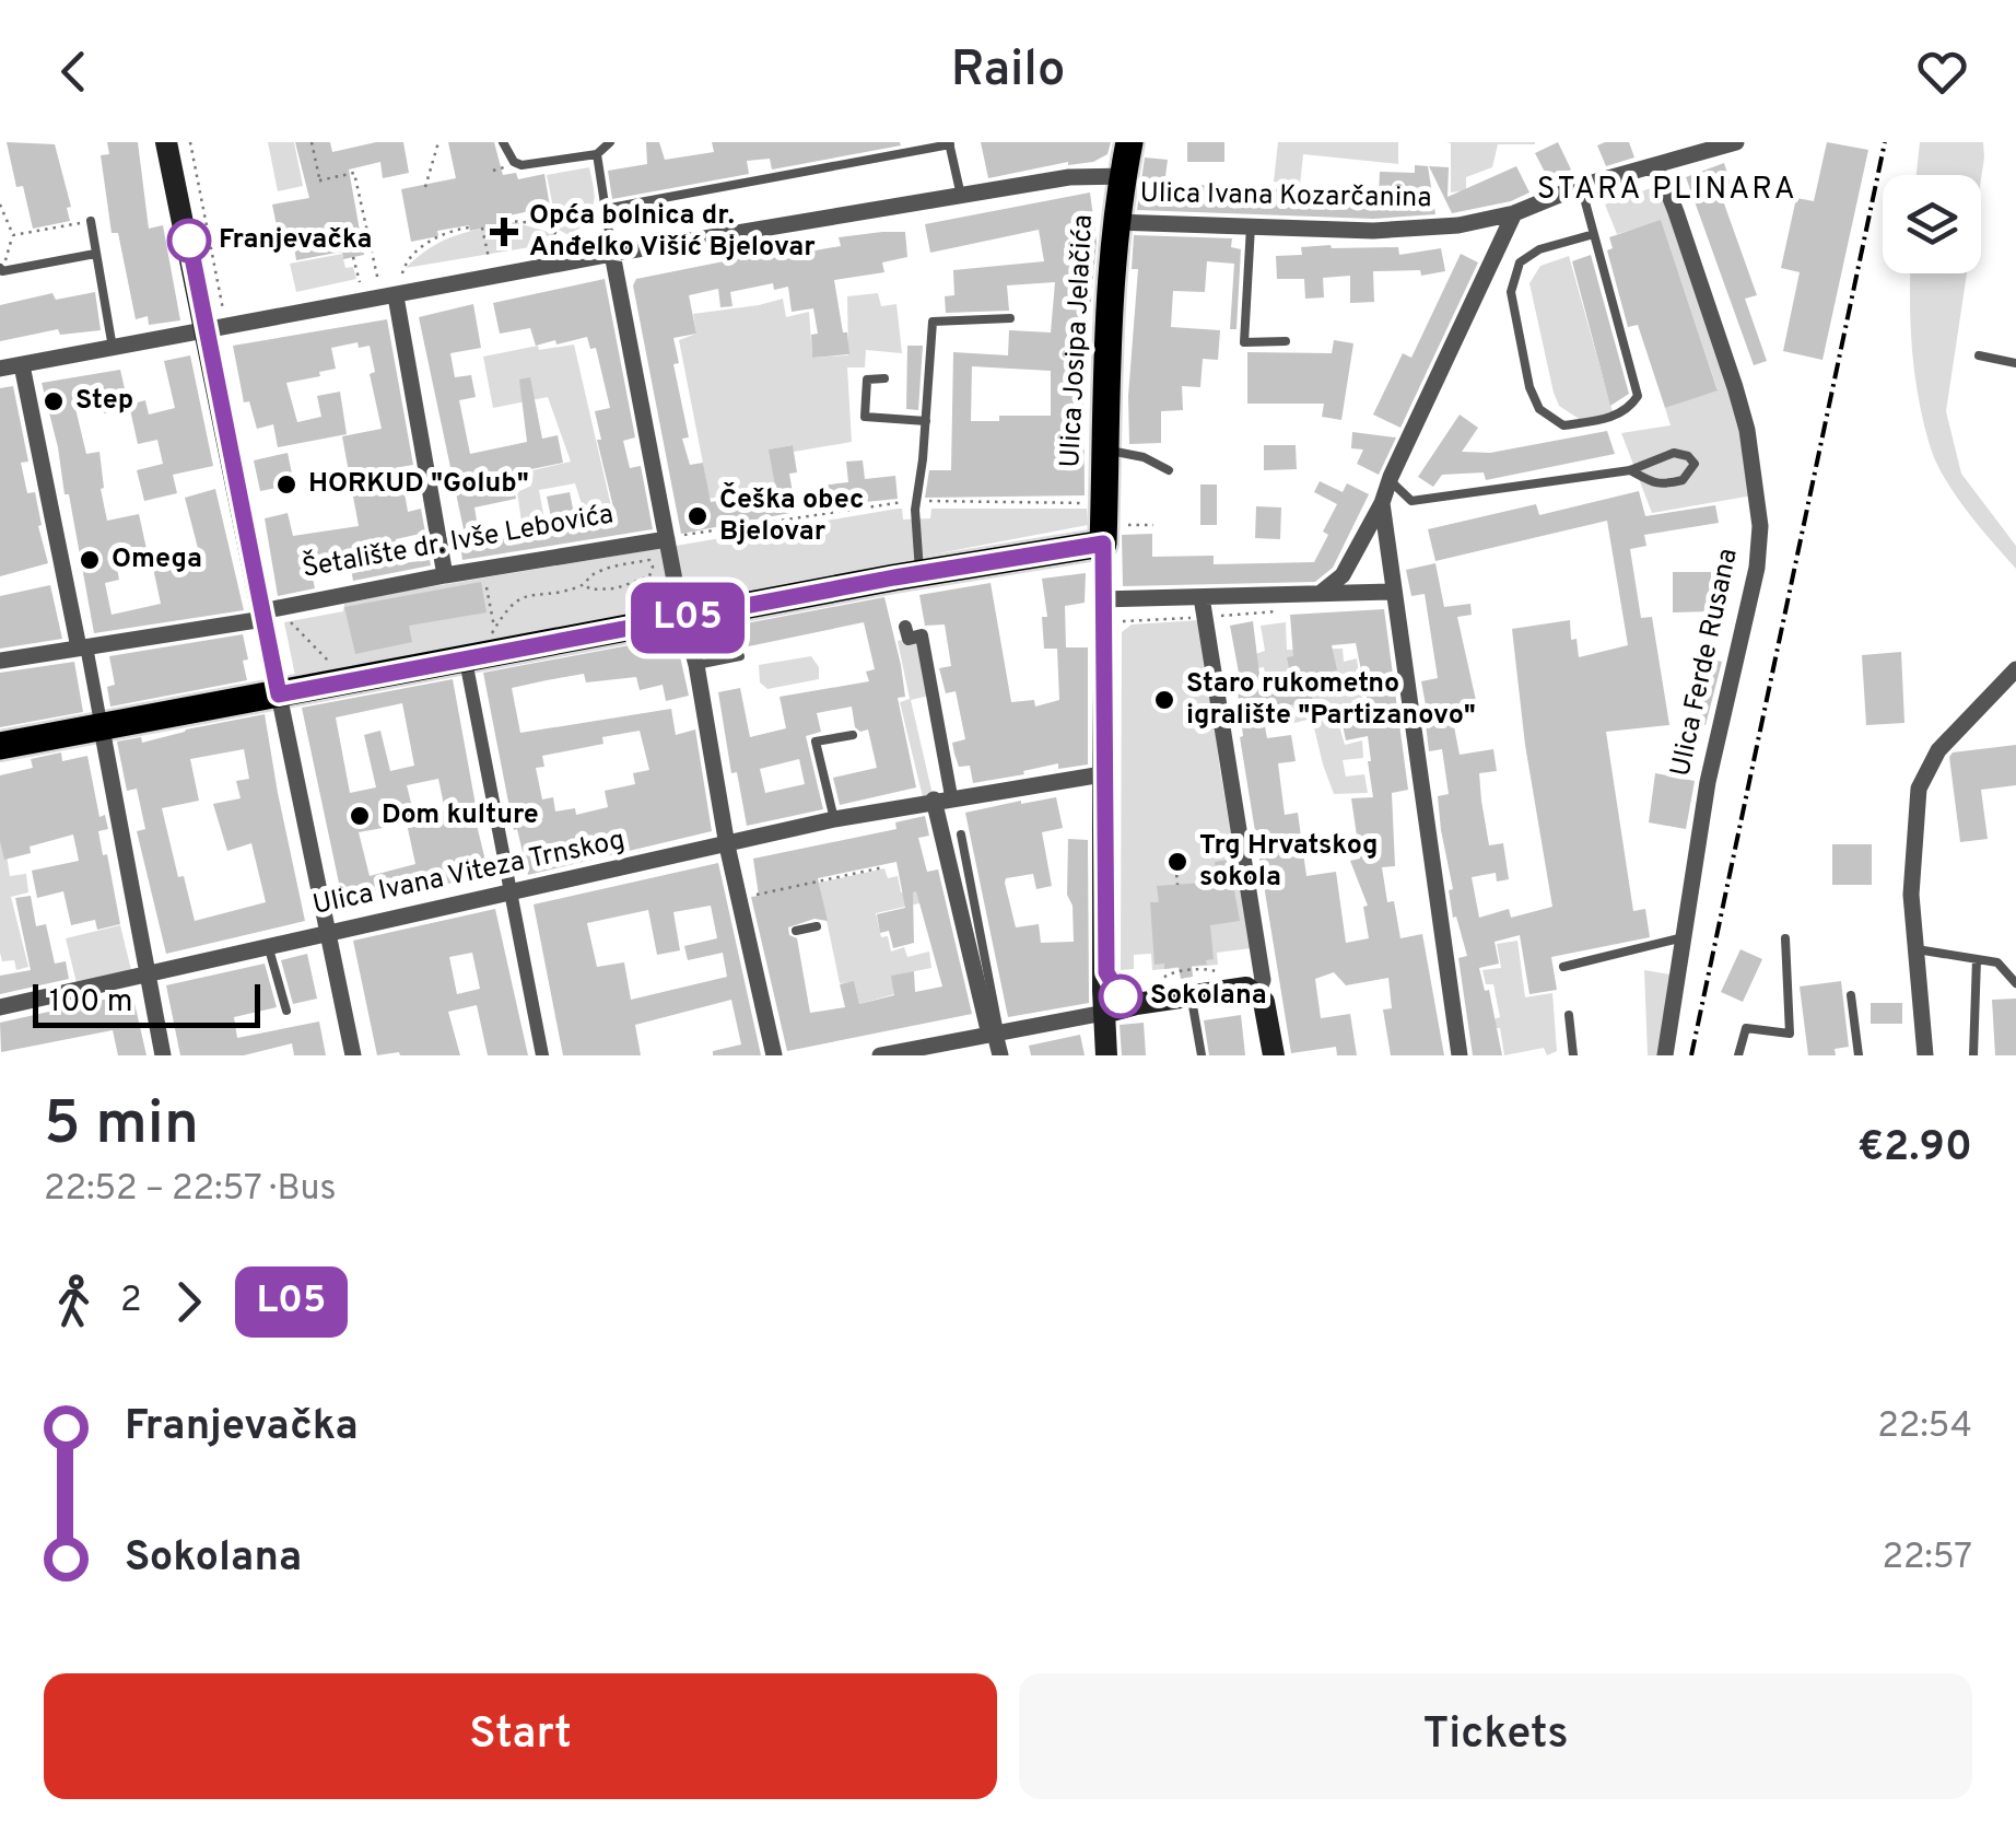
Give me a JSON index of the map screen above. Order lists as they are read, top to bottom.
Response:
{
  "streets": {
    "main road": ["Ulica Josipa Jelačića"],
    "street": [
      "Ulica Ivana Kozarčanina",
      "Šetalište dr. Ivše Lebovića",
      "Ulica Ferde Rusana",
      "Ulica Ivana Viteza Trnskog"
    ]
  },
  "crossings": [
    ["Ulica Ivana Kozarčanina", "Ulica Josipa Jelačića"],
    ["Ulica Ivana Kozarčanina", "Ulica Ferde Rusana"]
  ],
  "districts": ["STARA PLINARA"],
  "places": {
    "health": ["Opća bolnica dr. Anđelko Višić Bjelovar"],
    "other": [
      "Franjevačka",
      "Step",
      "HORKUD \"Golub\"",
      "Češka obec Bjelovar",
      "Omega",
      "Staro rukometno igralište \"Partizanovo\"",
      "Dom kulture",
      "Trg Hrvatskog sokola",
      "Sokolana"
    ]
  },
  "lines": ["bus line L05"],
  "scale_bar": "100 m",
  "page": {
    "header": "Railo",
    "on_map": "L05",
    "scale": "100 m",
    "heading": ["5 min", "22:52 – 22:57 · Bus", "€2.90"],
    "legs": ["2", "L05"],
    "list": [
      {
        "name": "Franjevačka",
        "value": "22:54"
      },
      {
        "name": "Sokolana",
        "value": "22:57"
      }
    ],
    "buttons": ["Start", "Tickets"]
  }
}
